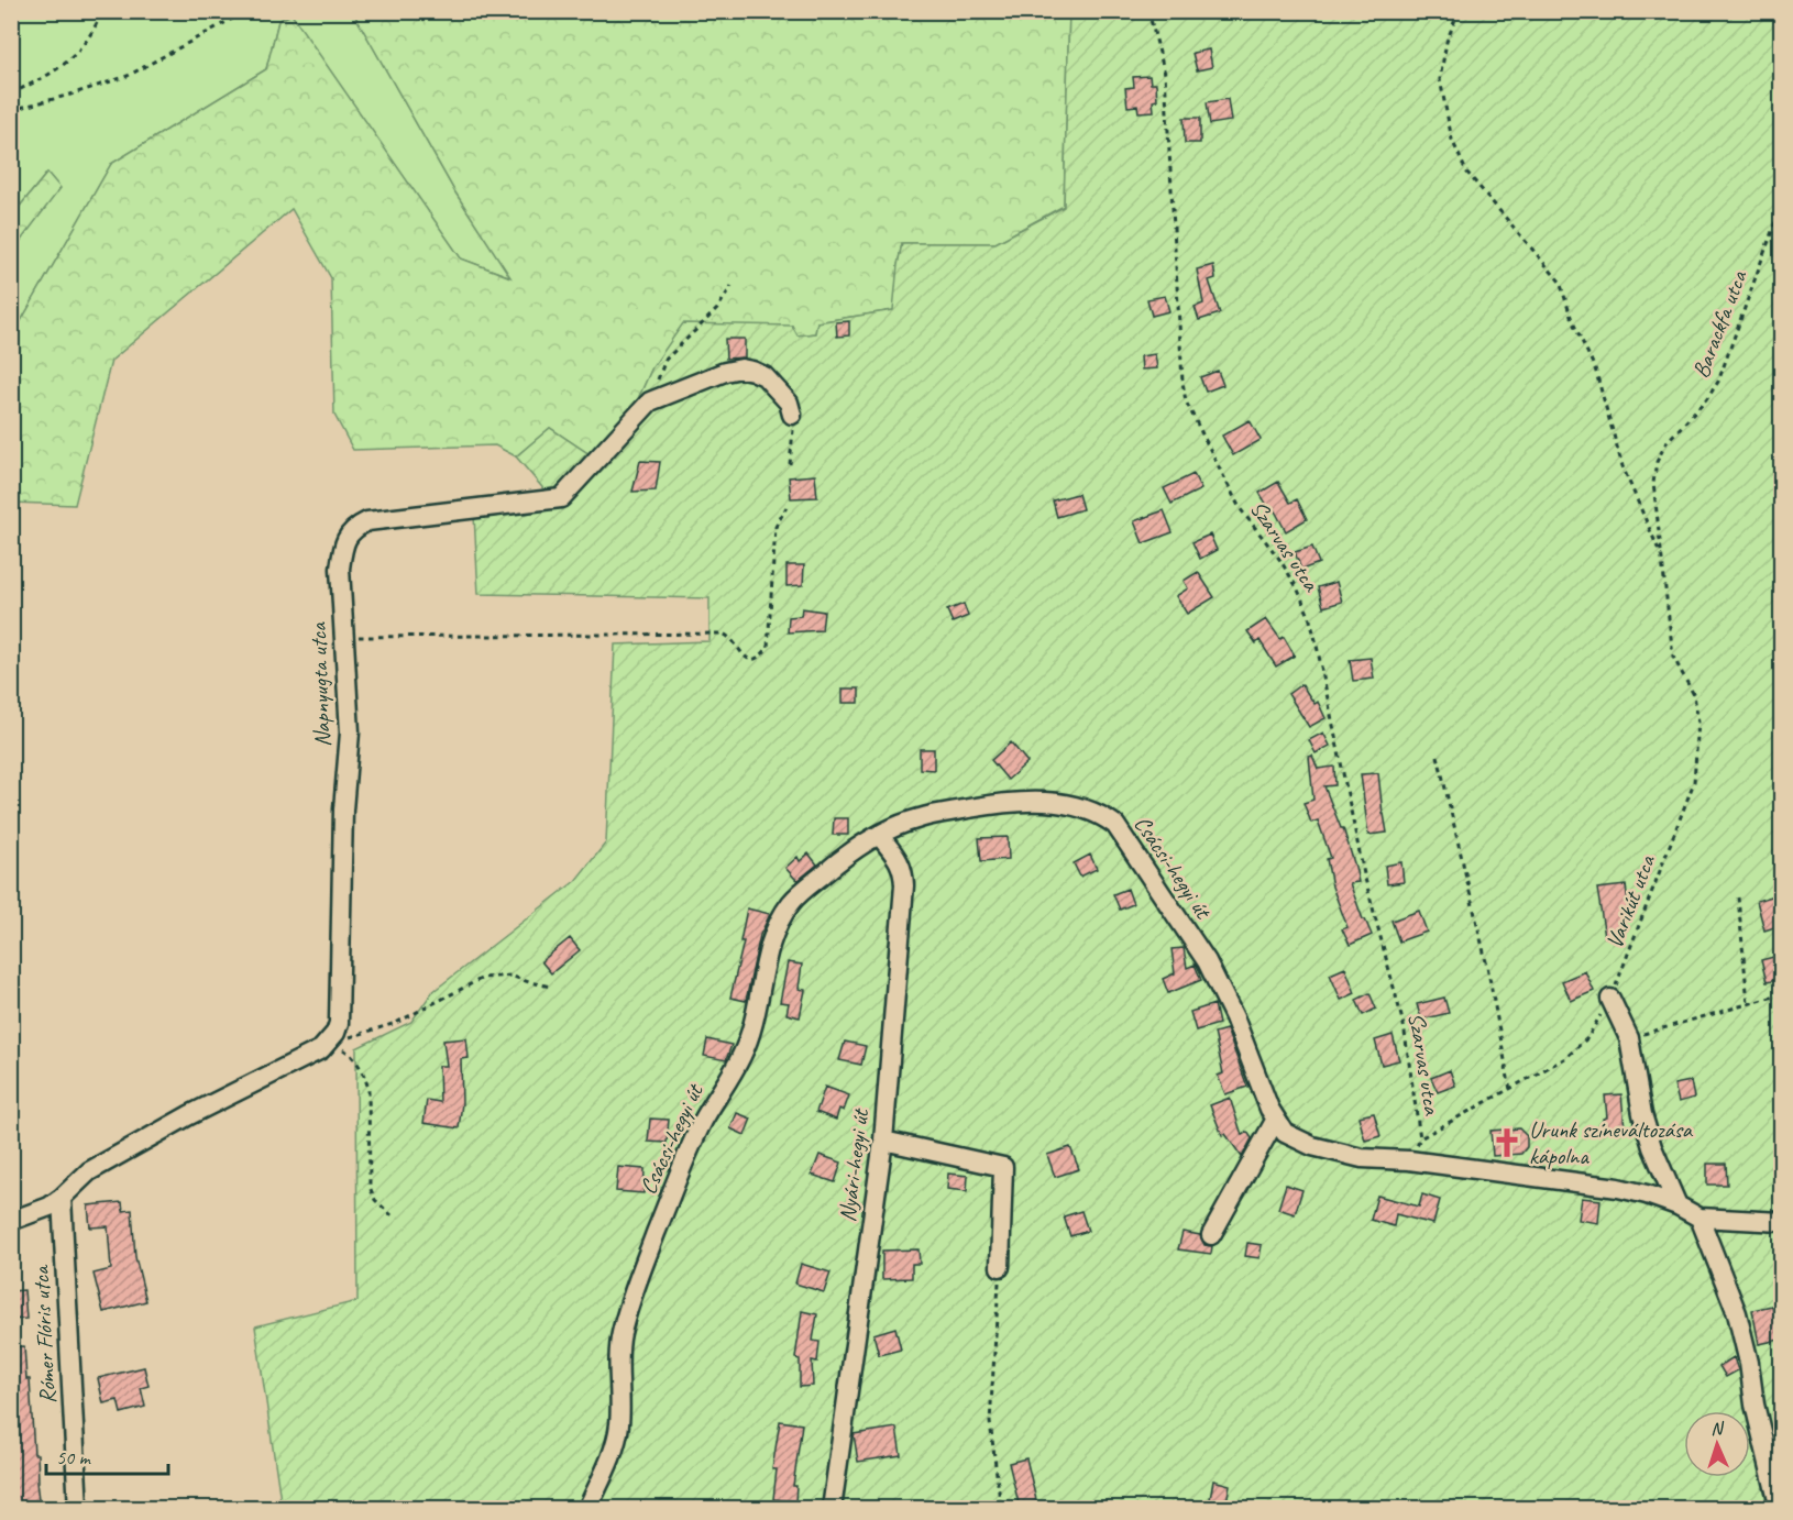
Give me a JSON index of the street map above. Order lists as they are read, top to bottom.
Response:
{
  "streets": {
    "street": [
      "Napnyugta utca",
      "Csácsi-hegyi út",
      "Nyári-hegyi út",
      "Rómer Flóris utca"
    ],
    "path": ["Barackfa utca", "Szarvas utca", "Varikút utca"]
  },
  "crossings": [
    ["Barackfa utca", "Varikút utca"],
    ["Szarvas utca", "Varikút utca"],
    ["Csácsi-hegyi út", "Nyári-hegyi út"]
  ],
  "places": {
    "church": ["Urunk színeváltozása kápolna"]
  },
  "scale_bar": "50 m",
  "north": "top"
}
